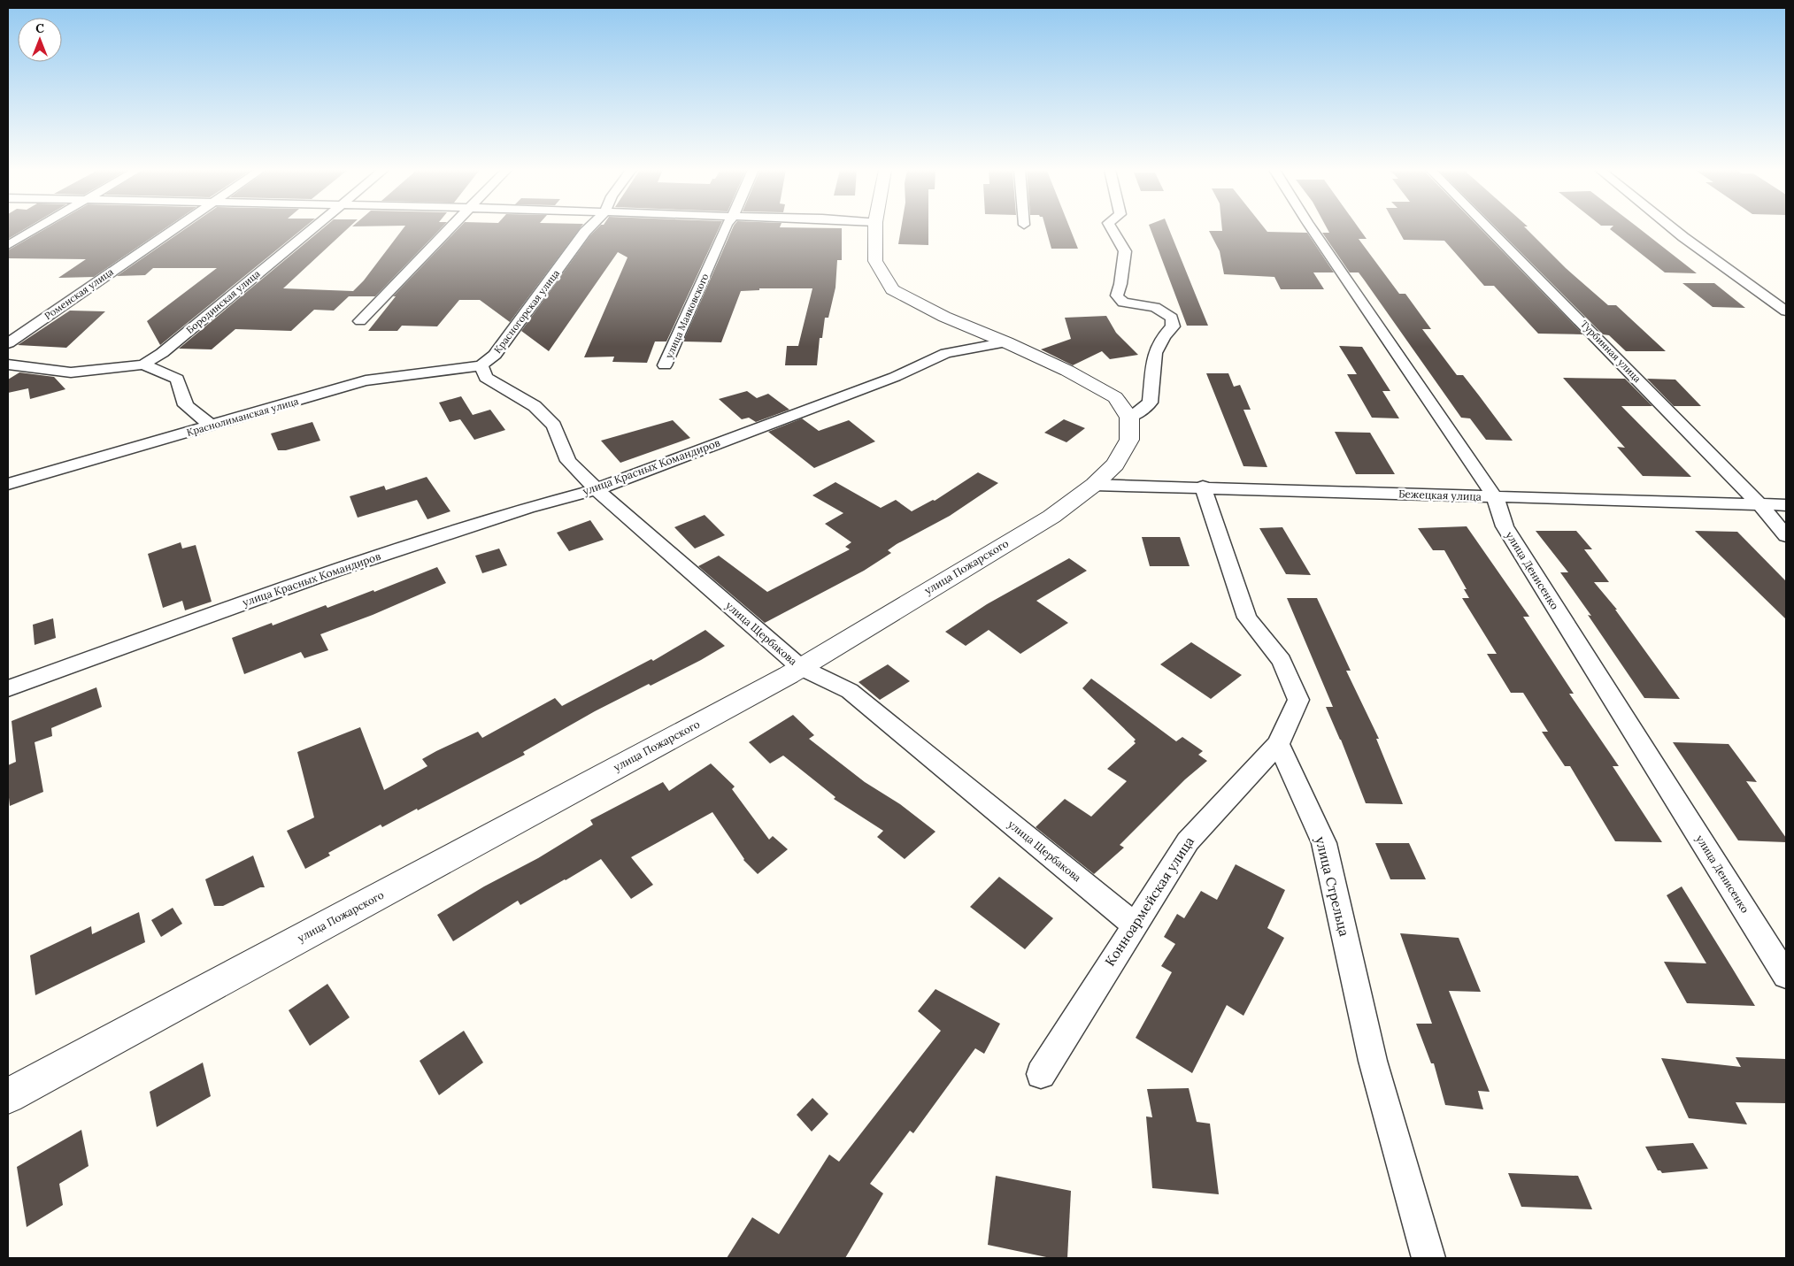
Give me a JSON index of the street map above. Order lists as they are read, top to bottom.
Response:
{
  "streets": {
    "street": [
      "Роменская улица",
      "Бородинская улица",
      "Красногорская улица",
      "улица Маяковского",
      "Турбинная улица",
      "Краснолиманская улица",
      "улица Красных Командиров",
      "Бежецкая улица",
      "улица Пожарского",
      "улица Денисенко",
      "улица Щербакова",
      "улица Стрельца",
      "Конноармейская улица"
    ]
  },
  "crossings": [
    ["Красногорская улица", "Краснолиманская улица"],
    ["Красногорская улица", "улица Щербакова"],
    ["Турбинная улица", "Бежецкая улица"],
    ["Краснолиманская улица", "улица Щербакова"],
    ["улица Красных Командиров", "улица Щербакова"],
    ["Бежецкая улица", "улица Пожарского"],
    ["Бежецкая улица", "улица Денисенко"],
    ["улица Пожарского", "улица Щербакова"],
    ["улица Щербакова", "Конноармейская улица"],
    ["улица Стрельца", "Конноармейская улица"]
  ],
  "north": "top"
}
